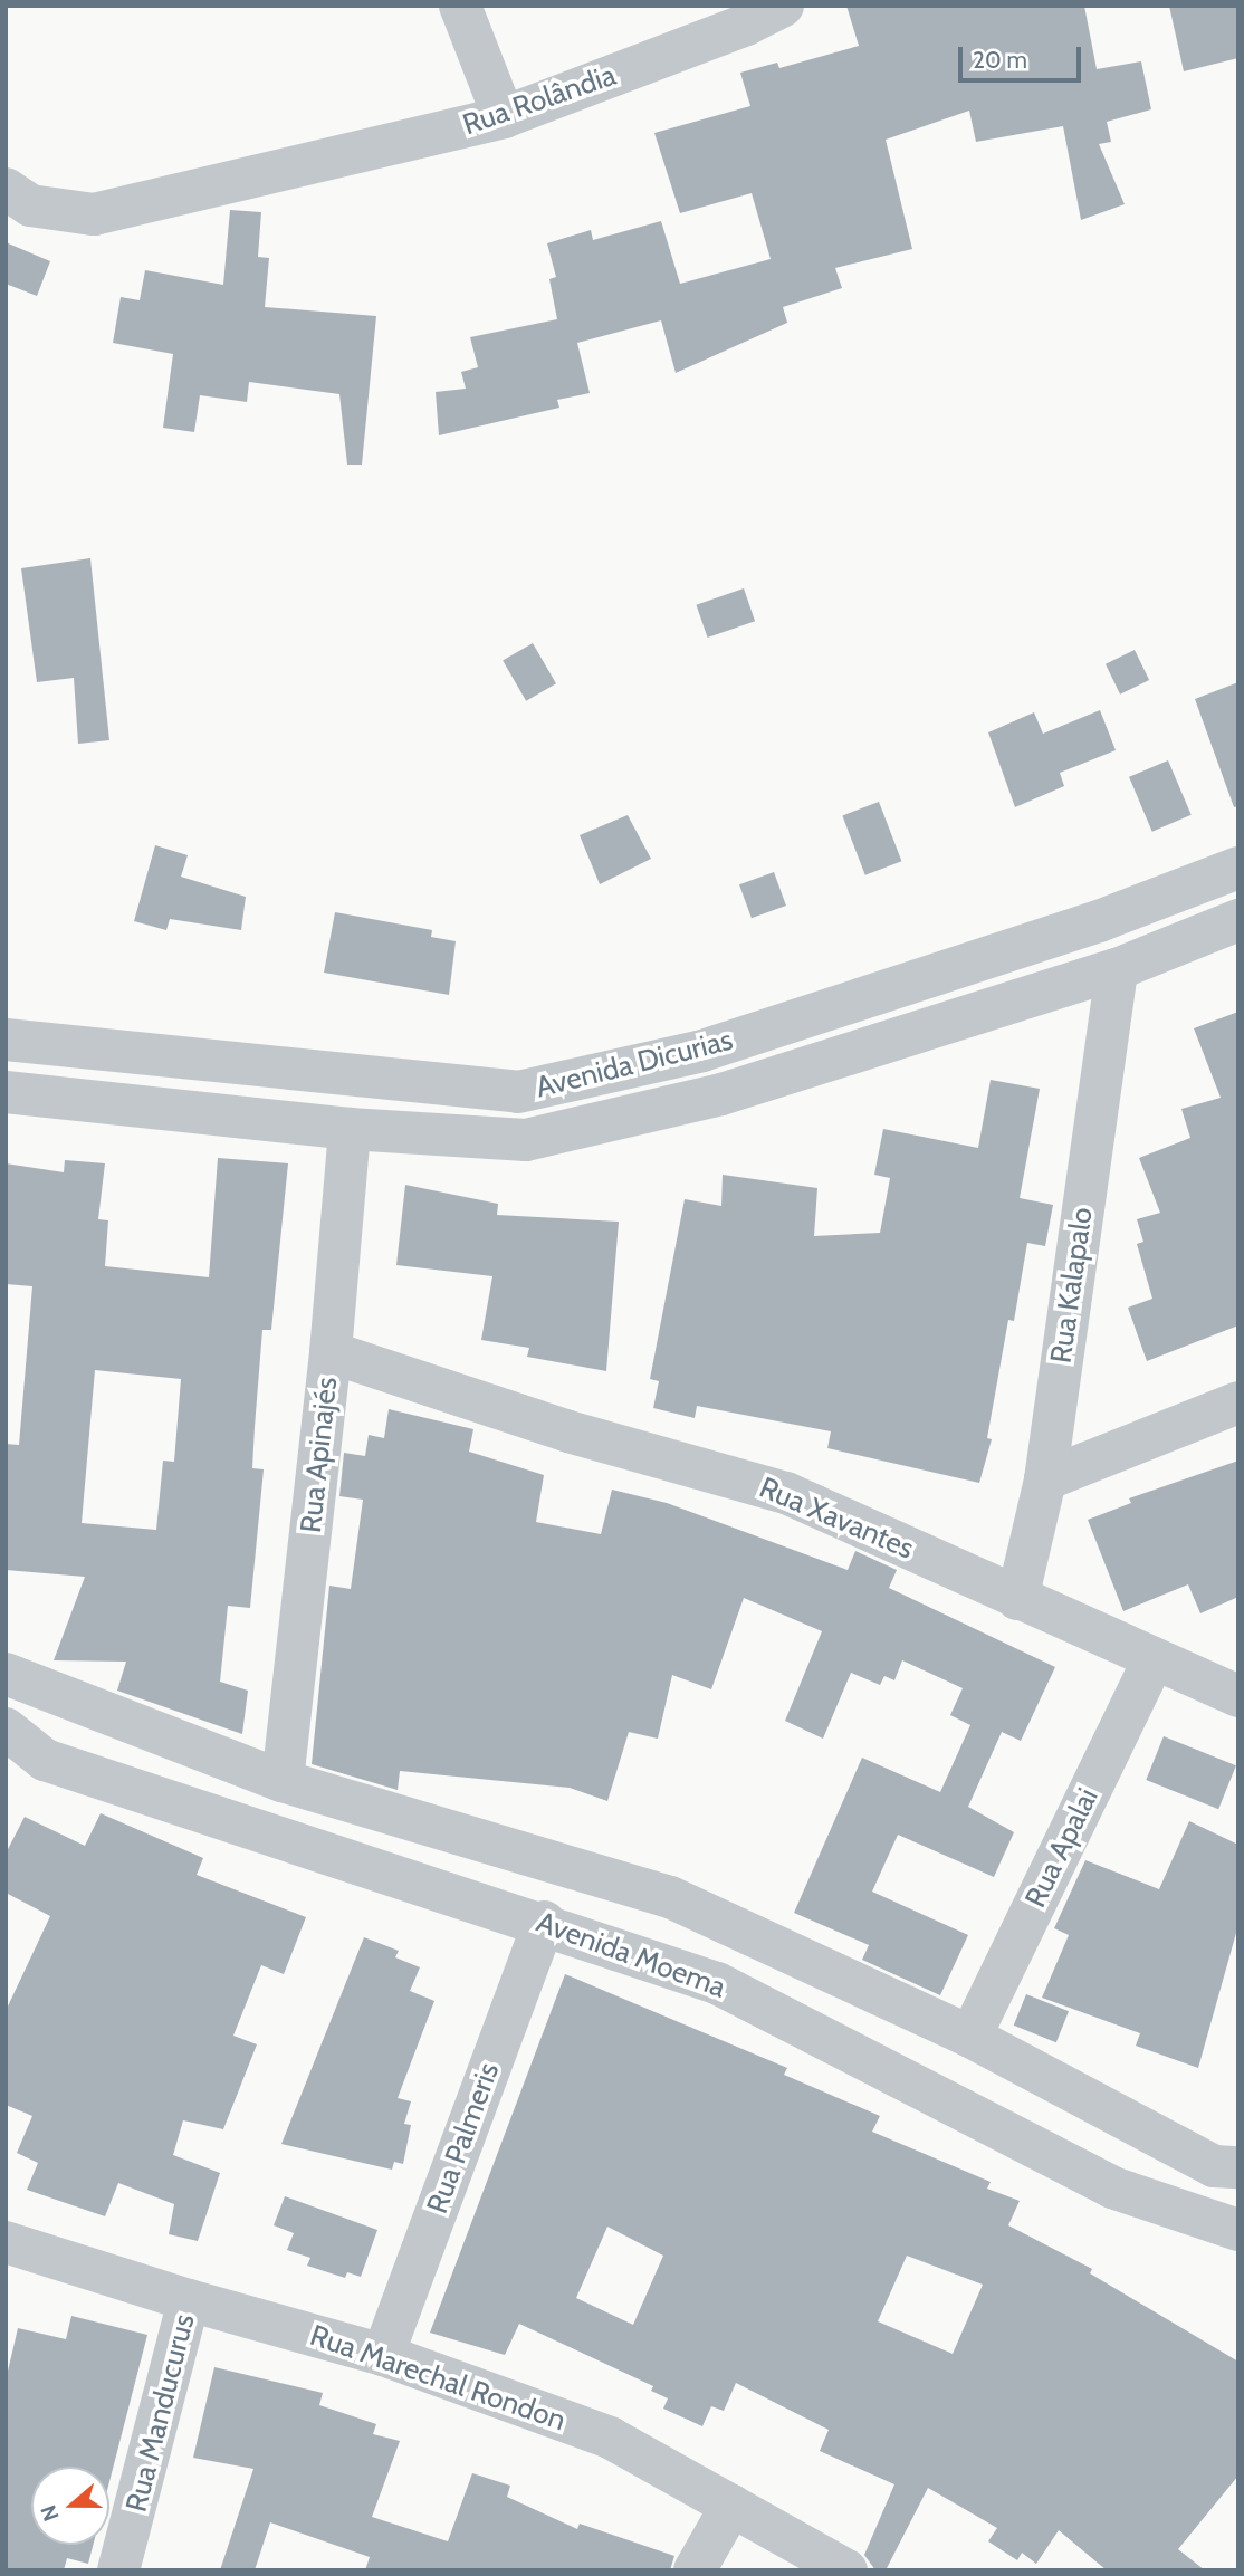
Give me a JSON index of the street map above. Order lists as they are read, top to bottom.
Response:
{
  "streets": {
    "street": [
      "Rua Rolândia",
      "Avenida Dicurias",
      "Rua Kalapalo",
      "Rua Apinajés",
      "Rua Xavantes",
      "Rua Apalai",
      "Avenida Moema",
      "Rua Palmeris",
      "Rua Marechal Rondon",
      "Rua Manducurus"
    ]
  },
  "crossings": [
    ["Avenida Dicurias", "Rua Kalapalo"],
    ["Avenida Dicurias", "Rua Apinajés"],
    ["Rua Kalapalo", "Rua Xavantes"],
    ["Rua Apinajés", "Rua Xavantes"],
    ["Rua Apinajés", "Avenida Moema"],
    ["Rua Xavantes", "Rua Apalai"],
    ["Rua Apalai", "Avenida Moema"],
    ["Avenida Moema", "Rua Palmeris"],
    ["Rua Palmeris", "Rua Marechal Rondon"],
    ["Rua Marechal Rondon", "Rua Manducurus"]
  ],
  "scale_bar": "20 m",
  "north": "left"
}
